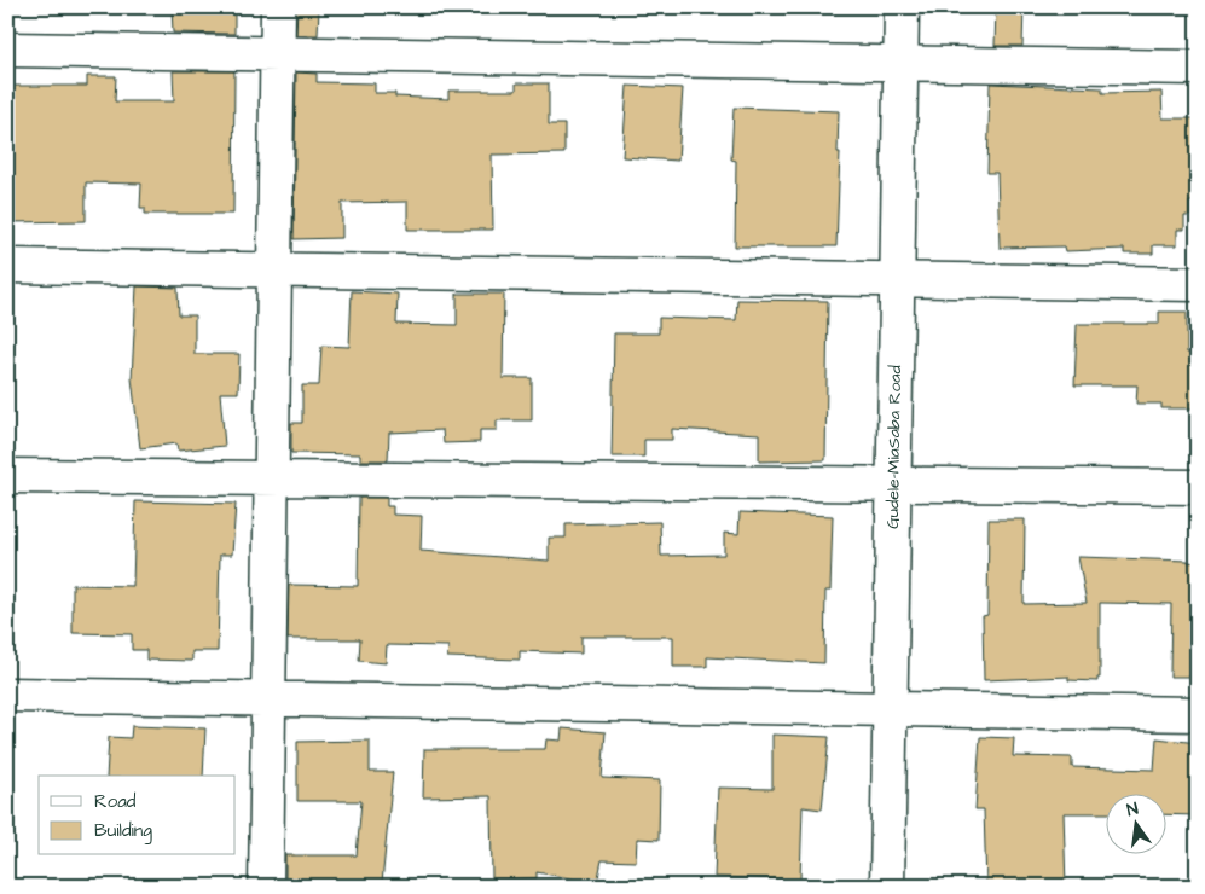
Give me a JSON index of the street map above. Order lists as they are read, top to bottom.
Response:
{
  "streets": {
    "street": ["Gudele-MiaSaba Road"]
  },
  "legend": ["Road", "Building"],
  "north": "top"
}
